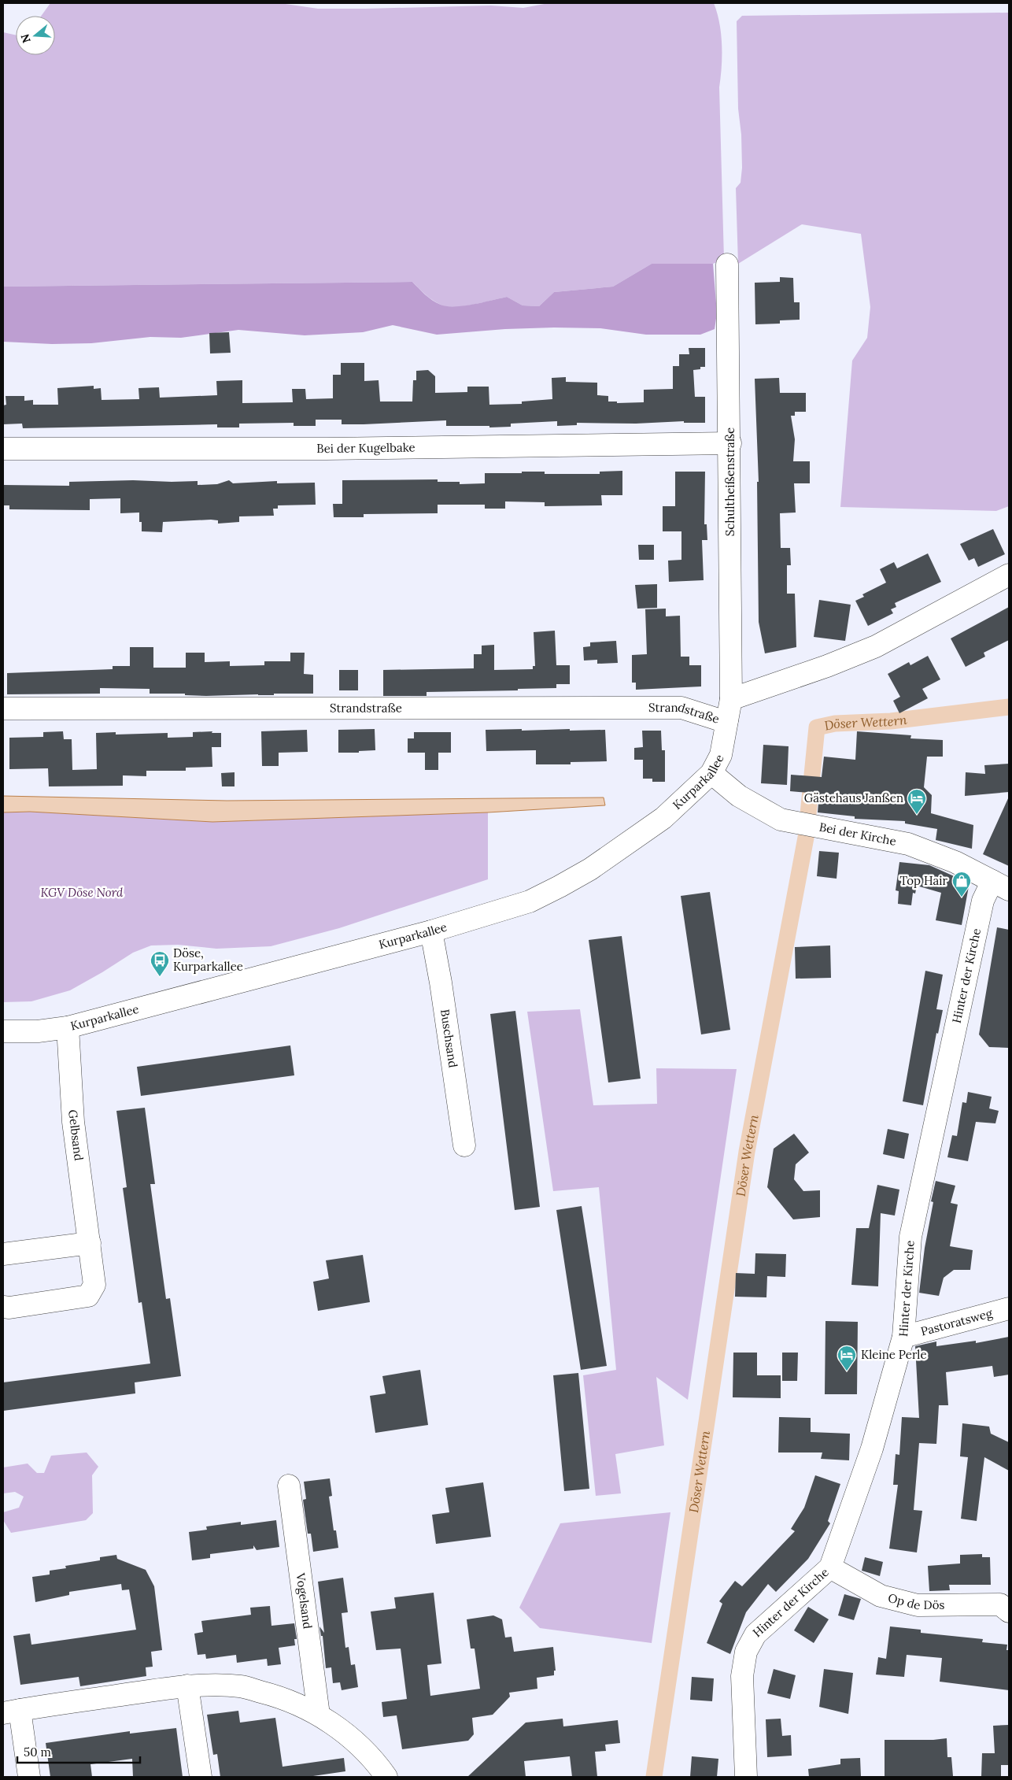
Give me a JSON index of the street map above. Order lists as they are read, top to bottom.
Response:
{
  "streets": {
    "street": [
      "Bei der Kugelbake",
      "Schultheißenstraße",
      "Strandstraße",
      "Kurparkallee",
      "Bei der Kirche",
      "Hinter der Kirche",
      "Buschsand",
      "Gelbsand",
      "Pastoratsweg",
      "Vogelsand",
      "Op de Dös"
    ]
  },
  "crossings": [
    ["Bei der Kugelbake", "Schultheißenstraße"],
    ["Schultheißenstraße", "Strandstraße"],
    ["Schultheißenstraße", "Kurparkallee"],
    ["Strandstraße", "Kurparkallee"],
    ["Kurparkallee", "Bei der Kirche"],
    ["Kurparkallee", "Buschsand"],
    ["Kurparkallee", "Gelbsand"],
    ["Bei der Kirche", "Hinter der Kirche"],
    ["Hinter der Kirche", "Pastoratsweg"],
    ["Hinter der Kirche", "Op de Dös"]
  ],
  "water": ["Döser Wettern"],
  "parks": ["KGV Döse Nord"],
  "places": {
    "hotel": ["Gästehaus Janßen", "Kleine Perle"],
    "shop": ["Top Hair"],
    "bus stop": ["Döse, Kurparkallee"]
  },
  "scale_bar": "50 m",
  "north": "left"
}
